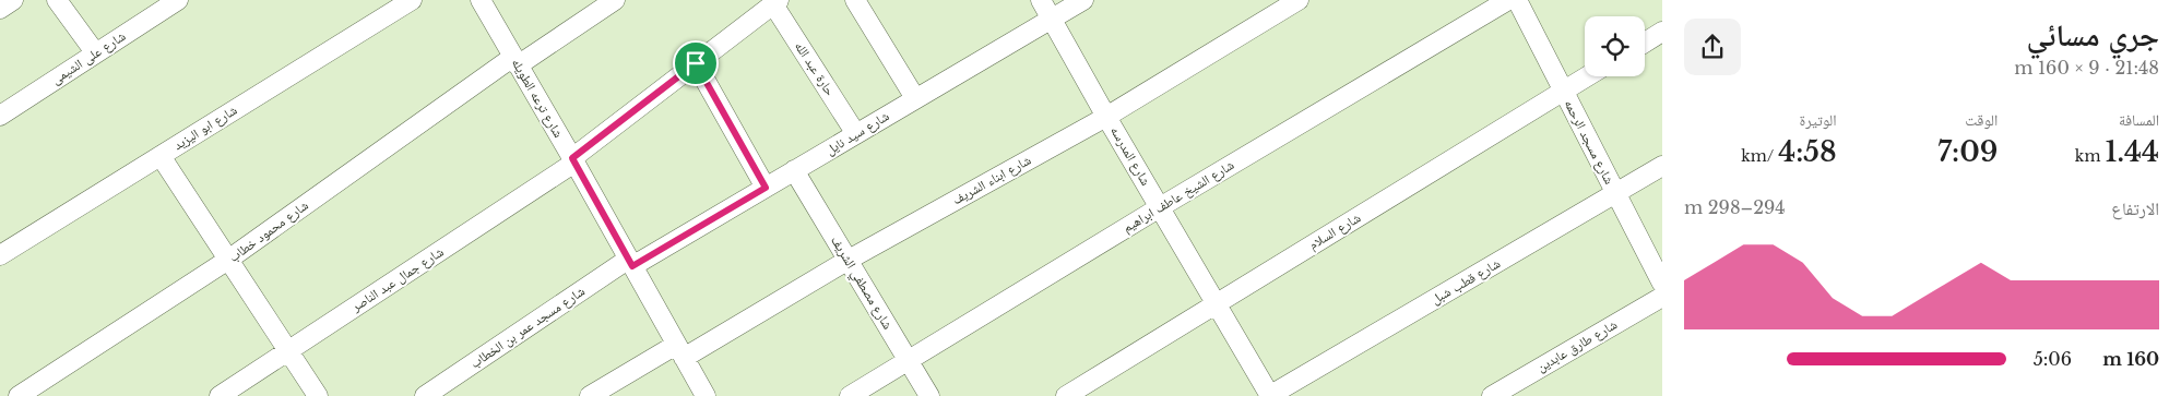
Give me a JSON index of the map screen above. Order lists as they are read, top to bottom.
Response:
{
  "streets": {
    "street": [
      "شارع على الشيمى",
      "حارة عبد الله",
      "شارع ترعه الطويله",
      "شارع ابو اليزيد",
      "شارع سيد نايل",
      "شارع مسجد الرحمه",
      "شارع المدرسه",
      "شارع ابناء الشريف",
      "شارع الشيخ عاطف ابراهيم",
      "شارع محمود خطاب",
      "شارع السلام",
      "شارع جمال عبد الناصر",
      "شارع قطب شبل",
      "شارع مصطفي الشريف",
      "شارع مسجد عمر بن الخطاب",
      "شارع طارق عابدين"
    ]
  },
  "crossings": [
    ["حارة عبد الله", "شارع سيد نايل"],
    ["حارة عبد الله", "شارع جمال عبد الناصر"],
    ["شارع ترعه الطويله", "شارع سيد نايل"],
    ["شارع ترعه الطويله", "شارع ابناء الشريف"],
    ["شارع ترعه الطويله", "شارع محمود خطاب"],
    ["شارع ترعه الطويله", "شارع جمال عبد الناصر"],
    ["شارع ترعه الطويله", "شارع مسجد عمر بن الخطاب"],
    ["شارع سيد نايل", "شارع المدرسه"],
    ["شارع سيد نايل", "شارع مصطفي الشريف"],
    ["شارع سيد نايل", "شارع مسجد عمر بن الخطاب"],
    ["شارع مسجد الرحمه", "شارع السلام"],
    ["شارع مسجد الرحمه", "شارع قطب شبل"],
    ["شارع المدرسه", "شارع ابناء الشريف"],
    ["شارع المدرسه", "شارع الشيخ عاطف ابراهيم"],
    ["شارع المدرسه", "شارع السلام"],
    ["شارع المدرسه", "شارع قطب شبل"],
    ["شارع ابناء الشريف", "شارع مصطفي الشريف"],
    ["شارع الشيخ عاطف ابراهيم", "شارع مصطفي الشريف"]
  ],
  "page": {
    "heading": ["جري مسائي", "21:48 · 9 × 160 m"],
    "stats": [
      ["المسافة", "1.44 km"],
      ["الوقت", "7:09"],
      ["الوتيرة", "4:58 /km"]
    ],
    "chart": ["الارتفاع", "294–298 m"],
    "list": [
      {
        "name": "160 m",
        "note": "5:06"
      }
    ]
  }
}
